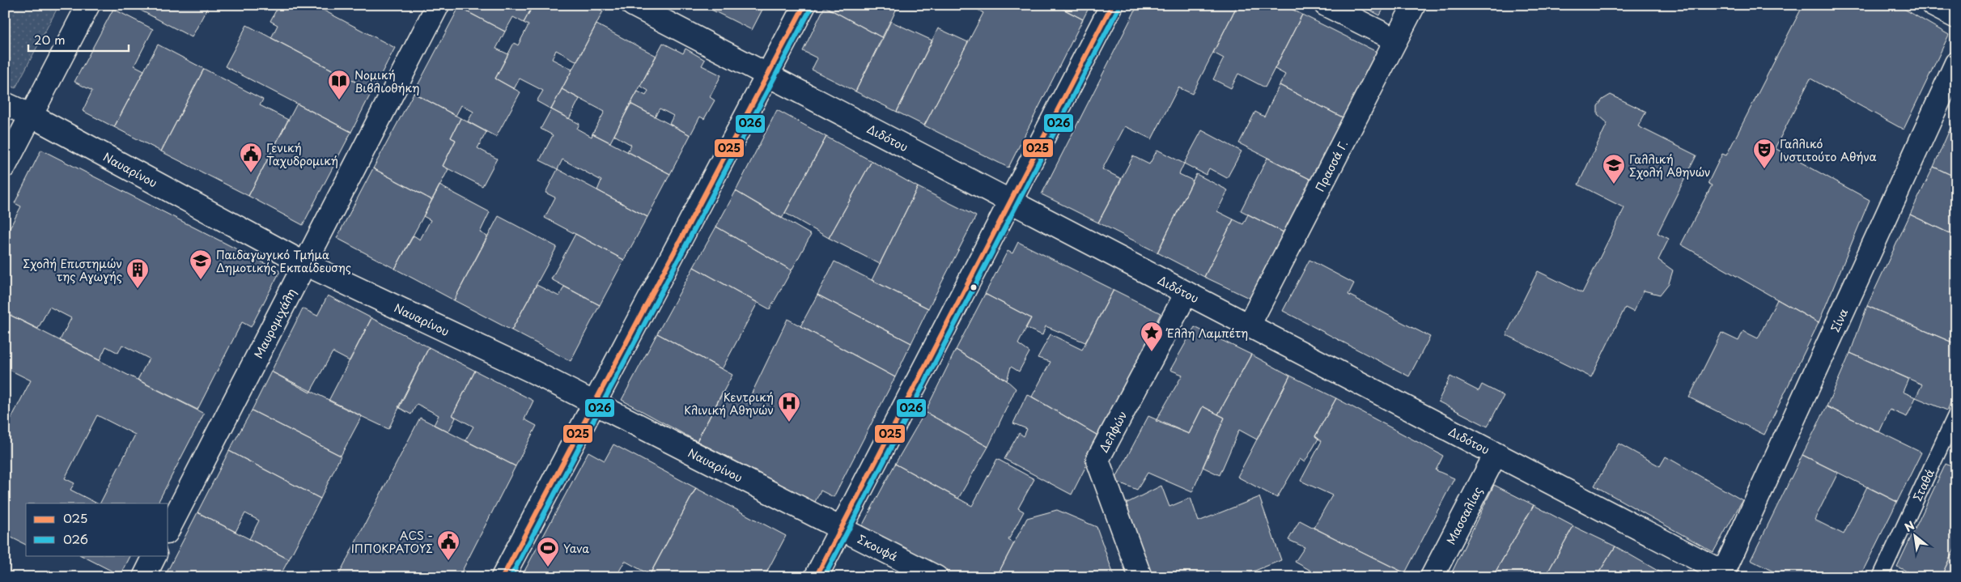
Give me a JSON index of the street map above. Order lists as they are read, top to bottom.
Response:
{
  "streets": {
    "street": [
      "Διδότου",
      "Πρασσά Γ.",
      "Ναυαρίνου",
      "Σίνα",
      "Μαυρομιχάλη",
      "Δελφών",
      "Μασσαλίας",
      "Σκουφά"
    ],
    "lane": ["Σταθά"]
  },
  "crossings": [
    ["Διδότου", "Πρασσά Γ."],
    ["Διδότου", "Σίνα"],
    ["Διδότου", "Δελφών"],
    ["Διδότου", "Μασσαλίας"],
    ["Ναυαρίνου", "Μαυρομιχάλη"],
    ["Ναυαρίνου", "Σκουφά"]
  ],
  "places": {
    "library": ["Νομική Βιβλιοθήκη"],
    "theatre": ["Γαλλικό Ινστιτούτο Αθήνα"],
    "public building": ["Γενική Ταχυδρομική", "ACS - ΙΠΠΟΚΡΑΤΟΥΣ"],
    "school or university": ["Γαλλική Σχολή Αθηνών", "Παιδαγωγικό Τμήμα Δημοτικής Εκπαίδευσης"],
    "building": ["Σχολή Επιστημών της Αγωγής"],
    "place": ["Έλλη Λαμπέτη"],
    "hospital": ["Κεντρική Κλινική Αθηνών"],
    "sports": ["Yava"]
  },
  "lines": ["transit line 025", "transit line 026"],
  "legend": ["025", "026"],
  "scale_bar": "20 m",
  "north": "top left"
}
